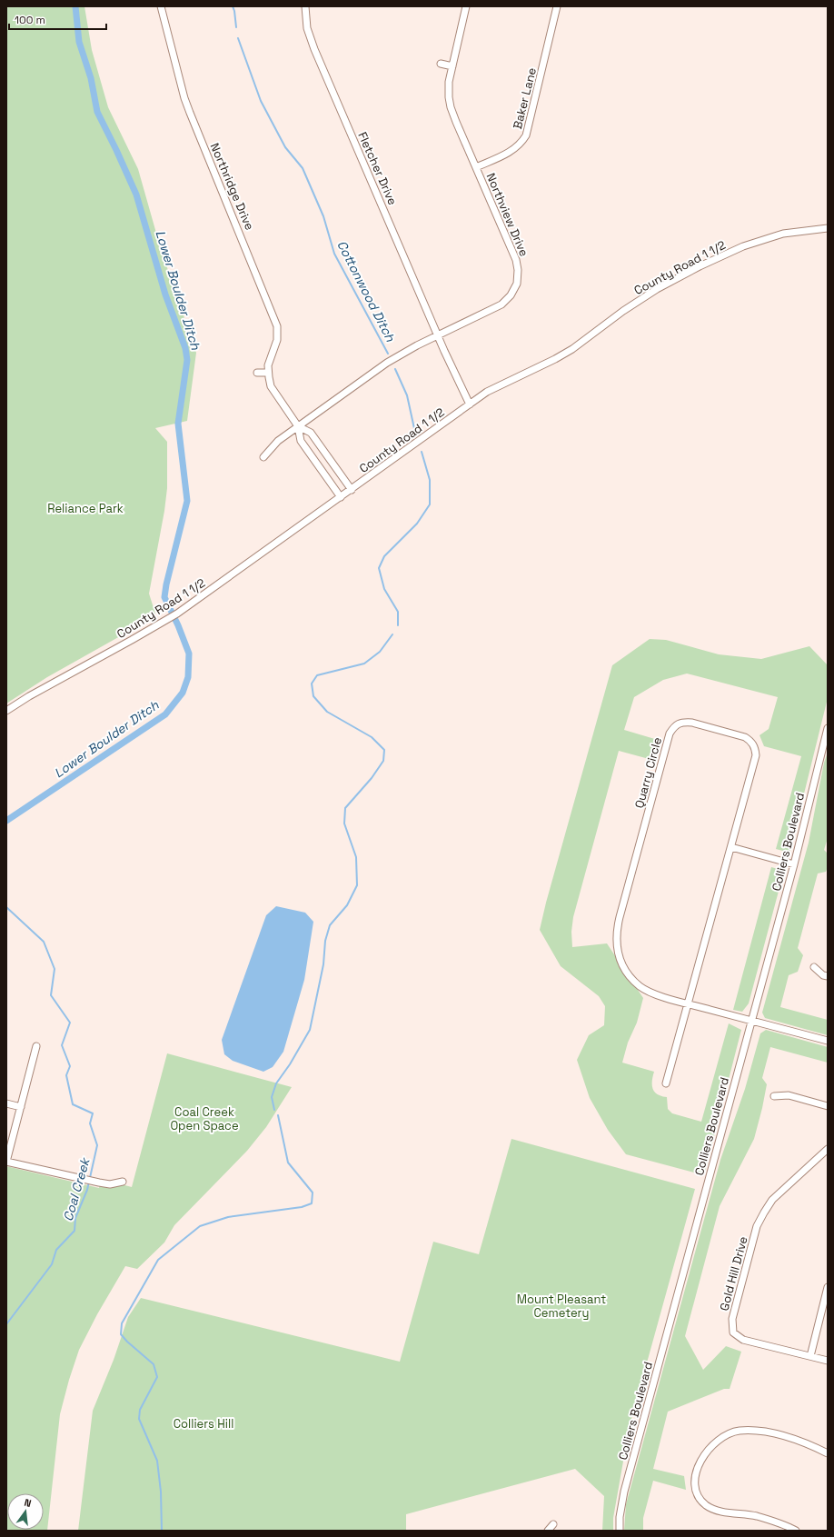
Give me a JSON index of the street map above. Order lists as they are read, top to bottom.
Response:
{
  "streets": {
    "street": [
      "Baker Lane",
      "Fletcher Drive",
      "Northridge Drive",
      "Northview Drive",
      "County Road 1 1/2",
      "Quarry Circle",
      "Colliers Boulevard",
      "Gold Hill Drive"
    ]
  },
  "crossings": [
    ["Baker Lane", "Northview Drive"],
    ["Fletcher Drive", "Northview Drive"],
    ["Fletcher Drive", "County Road 1 1/2"],
    ["Northridge Drive", "Northview Drive"],
    ["Northridge Drive", "County Road 1 1/2"],
    ["Quarry Circle", "Colliers Boulevard"]
  ],
  "water": ["Lower Boulder Ditch", "Cottonwood Ditch", "Coal Creek"],
  "parks": [
    "Reliance Park",
    "Coal Creek Open Space",
    "Mount Pleasant Cemetery",
    "Colliers Hill"
  ],
  "scale_bar": "100 m",
  "north": "top"
}
